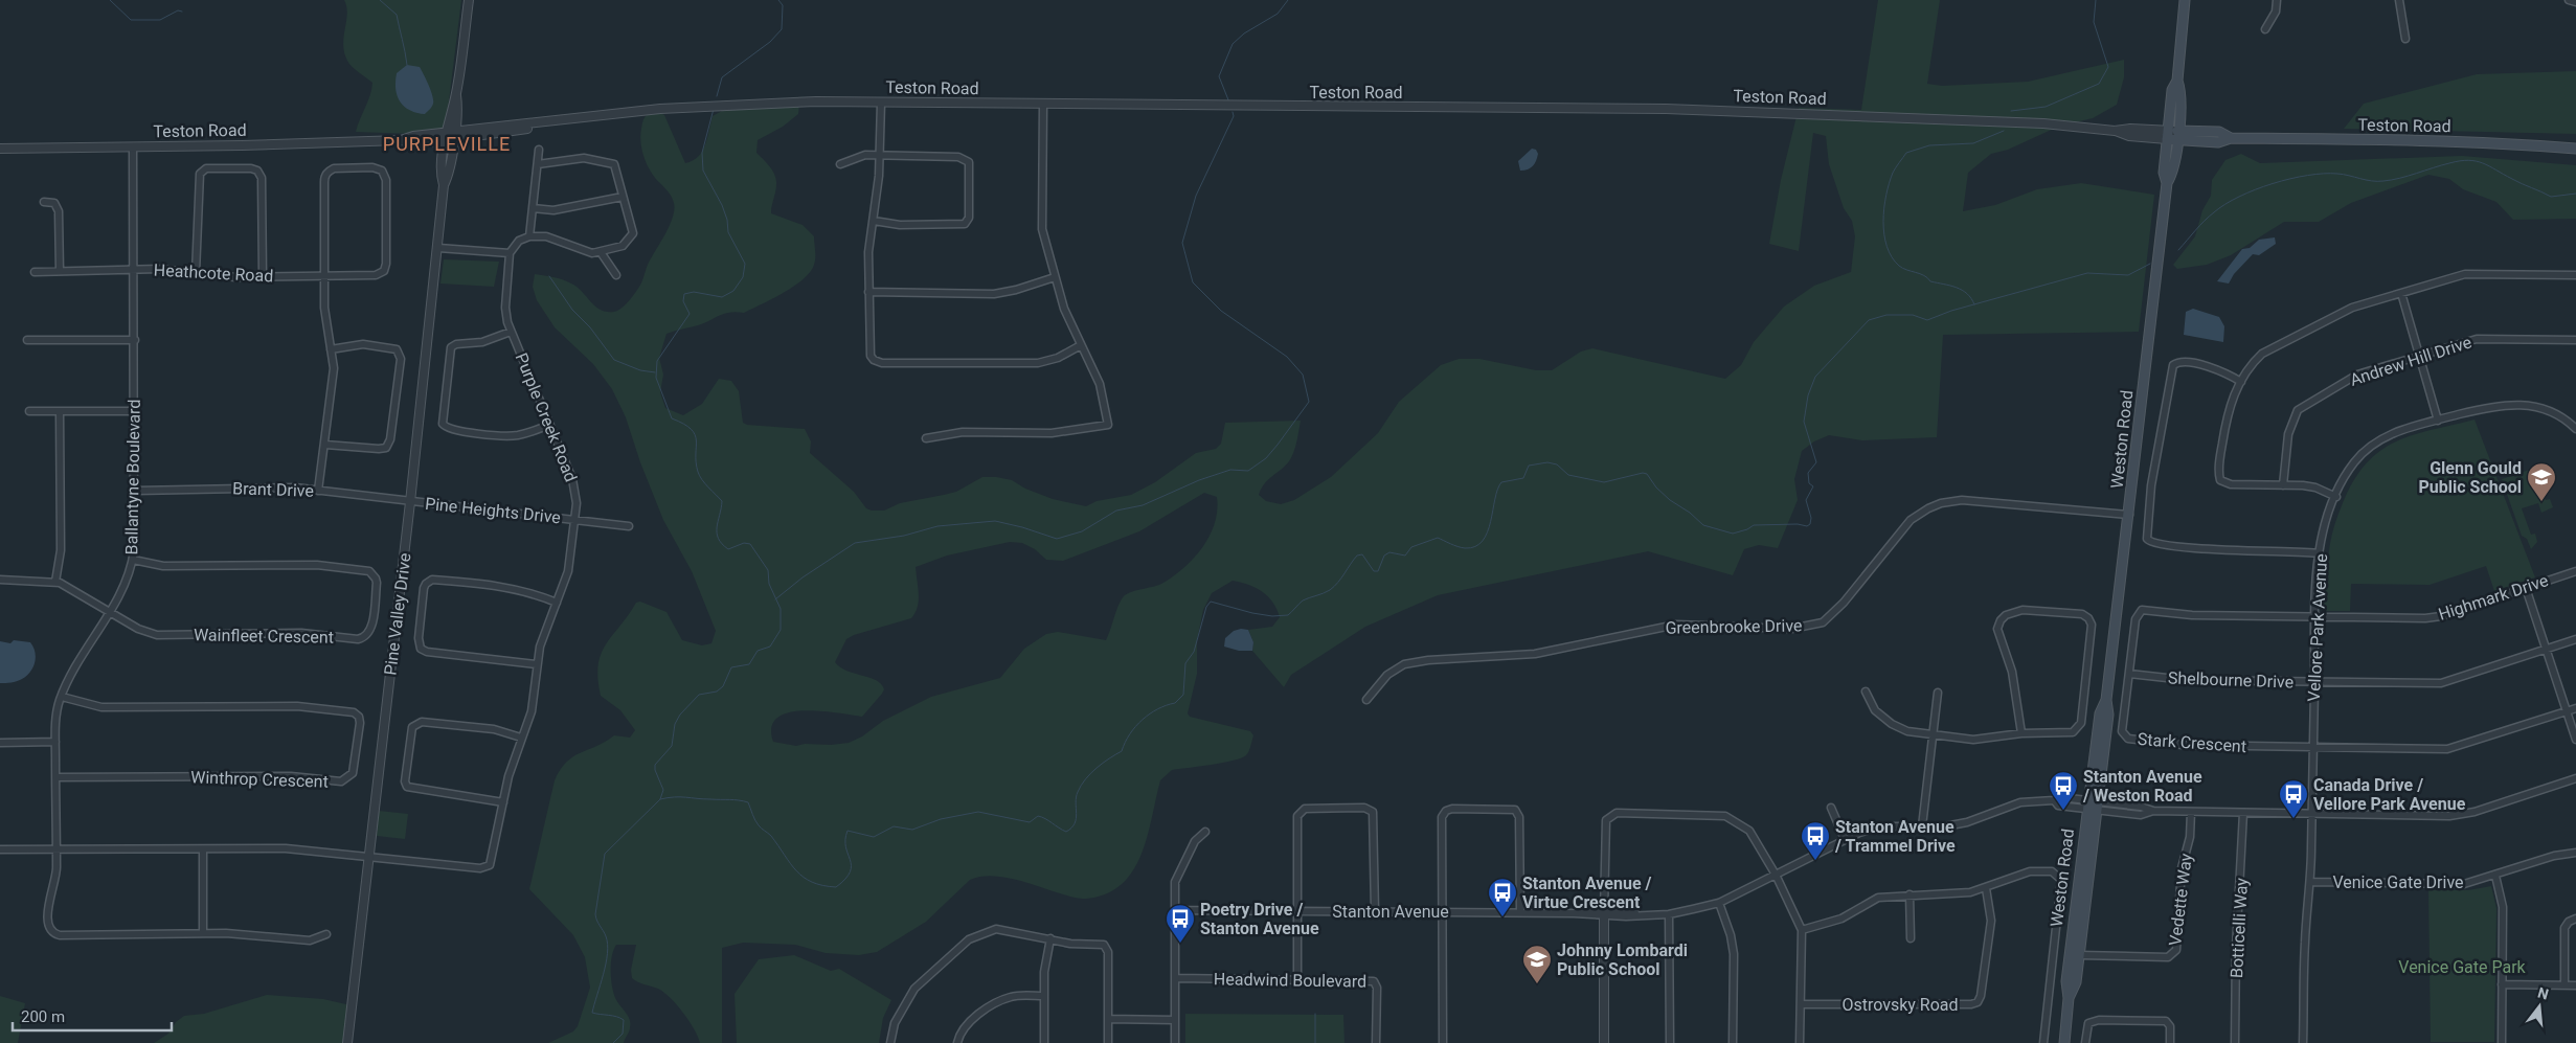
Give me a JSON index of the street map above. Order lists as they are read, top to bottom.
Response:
{
  "streets": {
    "main road": ["Teston Road", "Weston Road"],
    "street": [
      "Heathcote Road",
      "Andrew Hill Drive",
      "Purple Creek Road",
      "Ballantyne Boulevard",
      "Brant Drive",
      "Pine Heights Drive",
      "Highmark Drive",
      "Pine Valley Drive",
      "Greenbrooke Drive",
      "Vellore Park Avenue",
      "Wainfleet Crescent",
      "Shelbourne Drive",
      "Stark Crescent",
      "Winthrop Crescent",
      "Venice Gate Drive",
      "Vedette Way",
      "Stanton Avenue",
      "Botticelli Way",
      "Headwind Boulevard",
      "Ostrovsky Road"
    ]
  },
  "crossings": [
    ["Teston Road", "Weston Road"],
    ["Teston Road", "Ballantyne Boulevard"],
    ["Teston Road", "Pine Valley Drive"],
    ["Heathcote Road", "Ballantyne Boulevard"],
    ["Purple Creek Road", "Pine Heights Drive"],
    ["Purple Creek Road", "Pine Valley Drive"],
    ["Weston Road", "Greenbrooke Drive"],
    ["Weston Road", "Vedette Way"],
    ["Weston Road", "Stanton Avenue"],
    ["Ballantyne Boulevard", "Brant Drive"],
    ["Ballantyne Boulevard", "Wainfleet Crescent"],
    ["Ballantyne Boulevard", "Winthrop Crescent"],
    ["Brant Drive", "Pine Heights Drive"],
    ["Brant Drive", "Pine Valley Drive"],
    ["Pine Heights Drive", "Pine Valley Drive"],
    ["Highmark Drive", "Vellore Park Avenue"],
    ["Highmark Drive", "Stark Crescent"],
    ["Vellore Park Avenue", "Shelbourne Drive"],
    ["Vellore Park Avenue", "Stark Crescent"],
    ["Vellore Park Avenue", "Venice Gate Drive"],
    ["Vellore Park Avenue", "Stanton Avenue"],
    ["Shelbourne Drive", "Stark Crescent"],
    ["Vedette Way", "Stanton Avenue"],
    ["Stanton Avenue", "Botticelli Way"]
  ],
  "districts": ["PURPLEVILLE"],
  "parks": ["Venice Gate Park"],
  "places": {
    "school or university": ["Glenn Gould Public School", "Johnny Lombardi Public School"],
    "bus stop": [
      "Stanton Avenue / Weston Road",
      "Canada Drive / Vellore Park Avenue",
      "Stanton Avenue / Trammel Drive",
      "Stanton Avenue / Virtue Crescent",
      "Poetry Drive / Stanton Avenue"
    ]
  },
  "scale_bar": "200 m",
  "north": "top"
}
